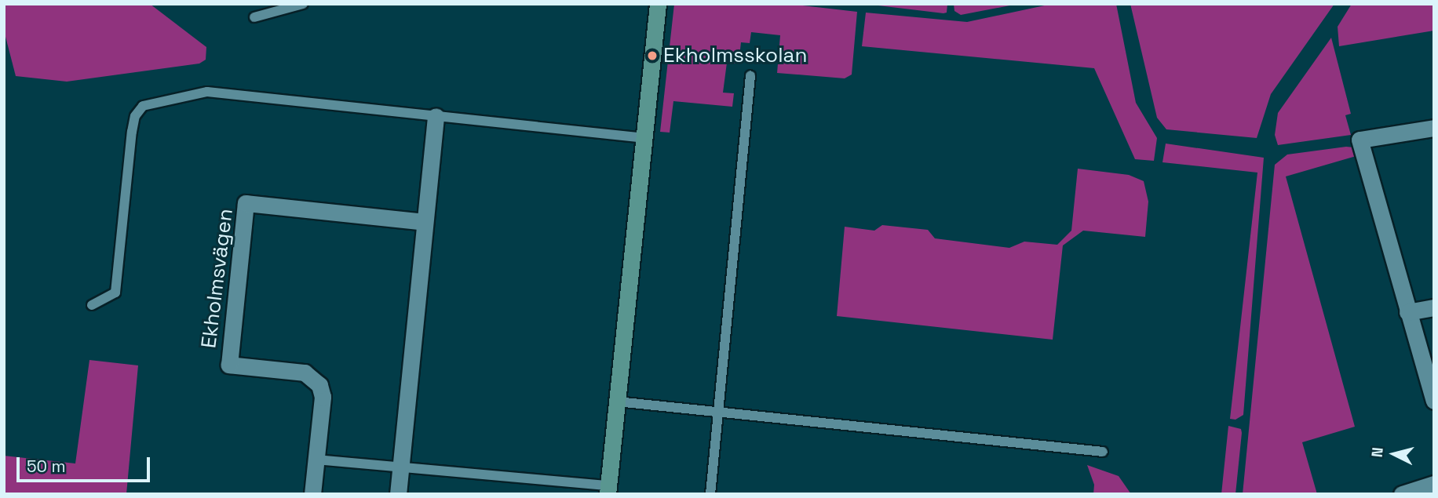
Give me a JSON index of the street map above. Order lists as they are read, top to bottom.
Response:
{
  "streets": {
    "street": ["Ekholmsvägen"]
  },
  "places": ["Ekholmsskolan"],
  "scale_bar": "50 m",
  "north": "left"
}
